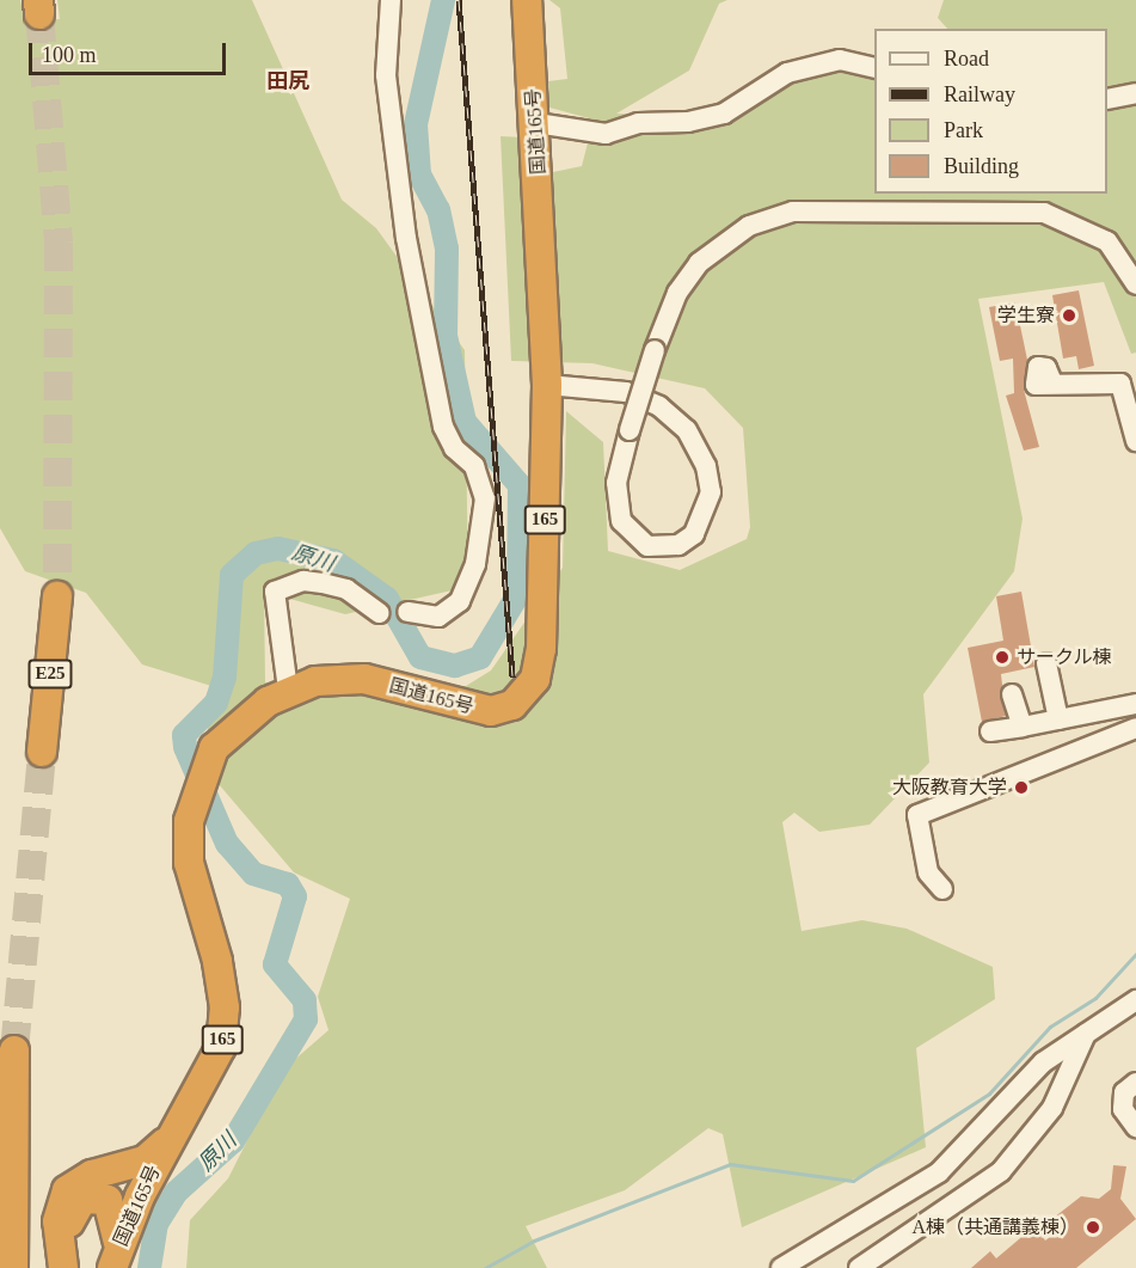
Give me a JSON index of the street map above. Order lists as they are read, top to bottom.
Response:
{
  "streets": {
    "highway": ["国道165号", "165", "E25"]
  },
  "districts": ["田尻"],
  "water": ["原川"],
  "places": [
    "学生寮",
    "サークル棟",
    "大阪教育大学",
    "A棟（共通講義棟）"
  ],
  "legend": [
    "Road",
    "Railway",
    "Park",
    "Building"
  ],
  "scale_bar": "100 m"
}
